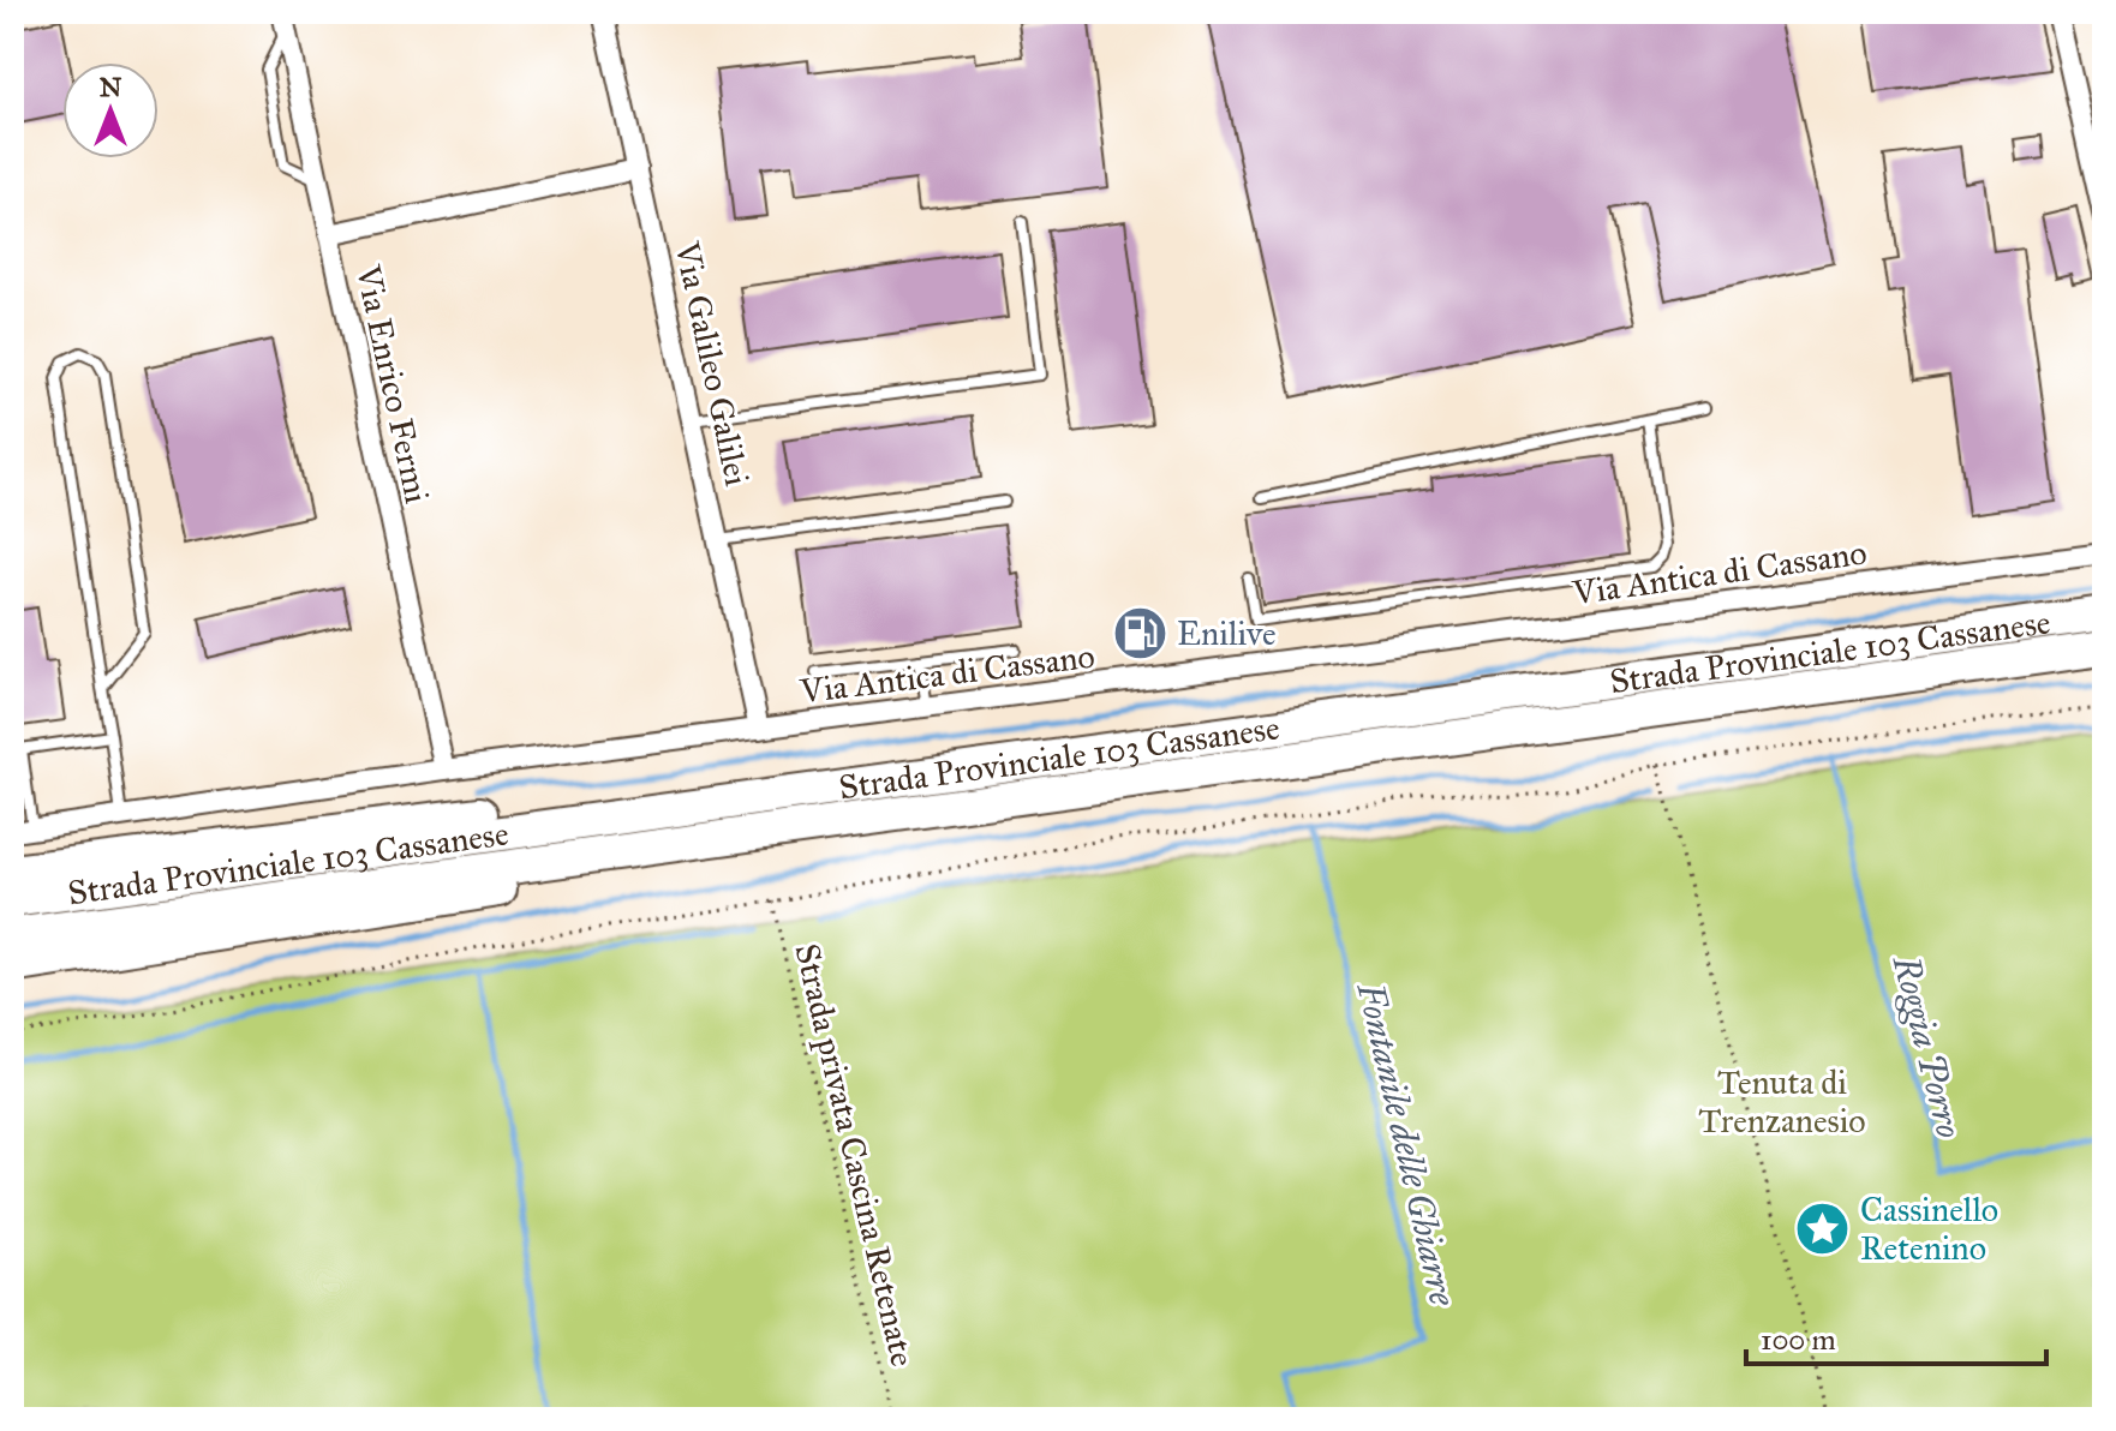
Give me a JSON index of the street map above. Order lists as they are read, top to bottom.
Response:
{
  "streets": {
    "highway": ["Strada Provinciale 103 Cassanese"],
    "street": ["Via Galileo Galilei", "Via Enrico Fermi", "Via Antica di Cassano"],
    "path": ["Strada privata Cascina Retenate"]
  },
  "crossings": [
    ["Via Galileo Galilei", "Via Antica di Cassano"],
    ["Via Enrico Fermi", "Via Antica di Cassano"]
  ],
  "water": ["Roggia Porro", "Fontanile delle Ghiarre"],
  "parks": ["Tenuta di Trenzanesio"],
  "places": {
    "fuel station": ["Enilive"],
    "place": ["Cassinello Retenino"]
  },
  "scale_bar": "100 m",
  "north": "top"
}
